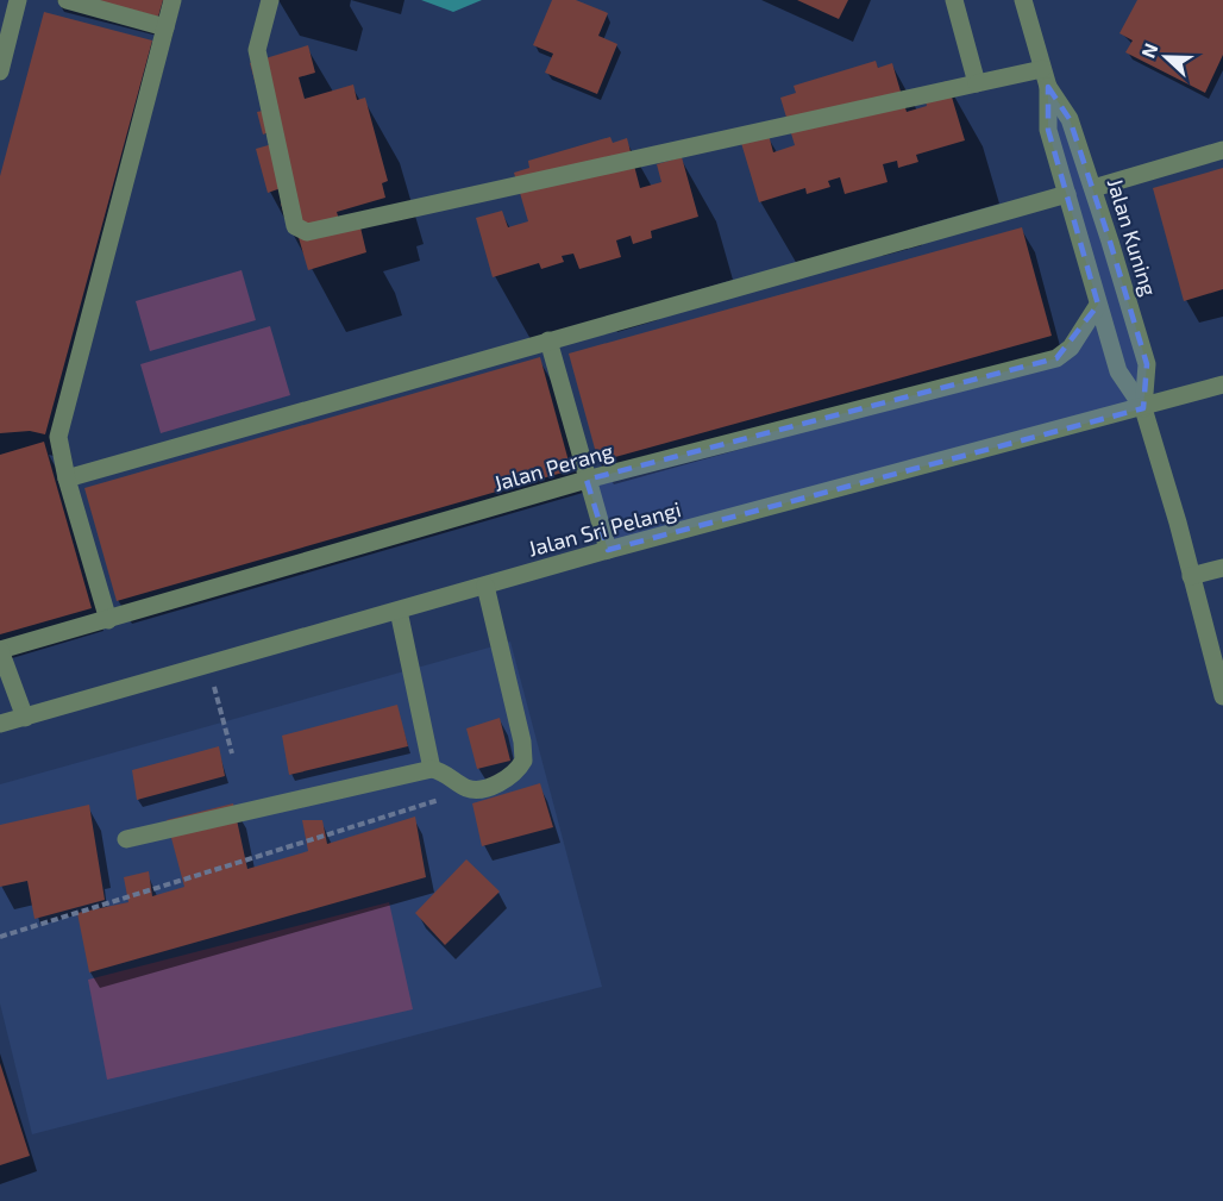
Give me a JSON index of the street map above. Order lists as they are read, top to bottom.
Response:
{
  "streets": {
    "street": ["Jalan Kuning", "Jalan Perang", "Jalan Sri Pelangi"]
  },
  "crossings": [
    ["Jalan Kuning", "Jalan Perang"],
    ["Jalan Kuning", "Jalan Sri Pelangi"]
  ],
  "north": "left"
}
